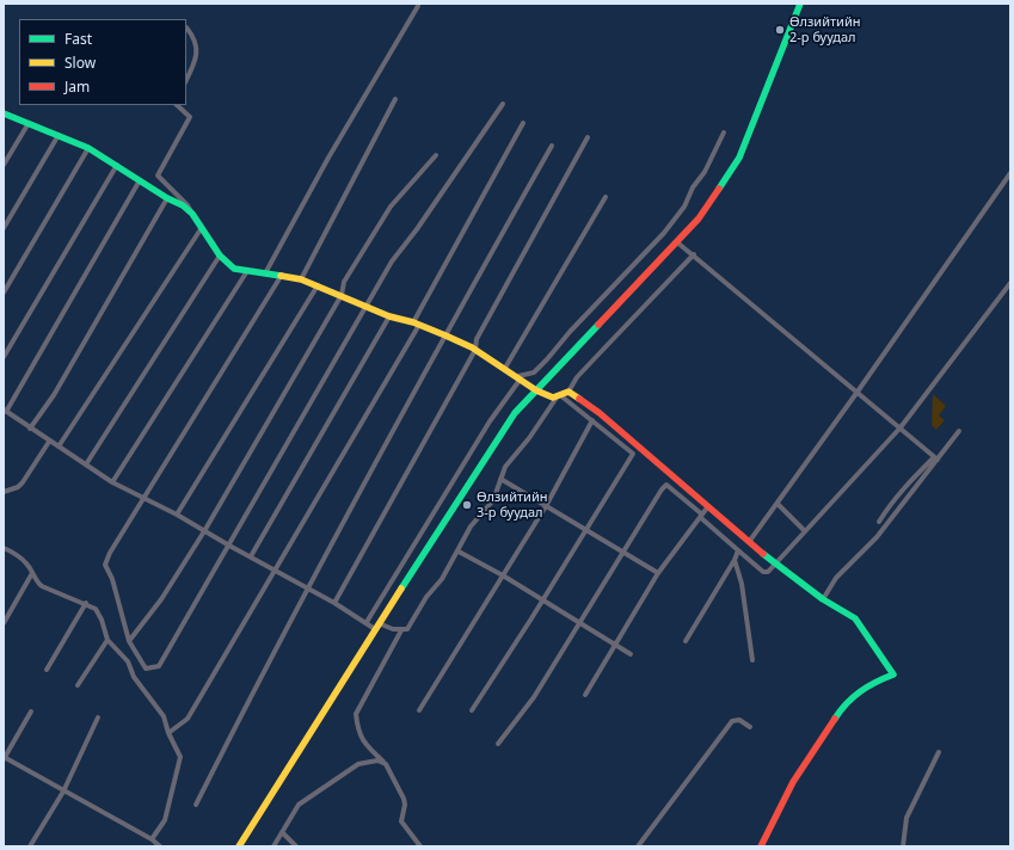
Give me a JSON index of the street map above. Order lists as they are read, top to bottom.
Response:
{
  "places": ["Өлзийтийн 2-р буудал", "Өлзийтийн 3-р буудал"],
  "legend": ["Fast", "Slow", "Jam"]
}
